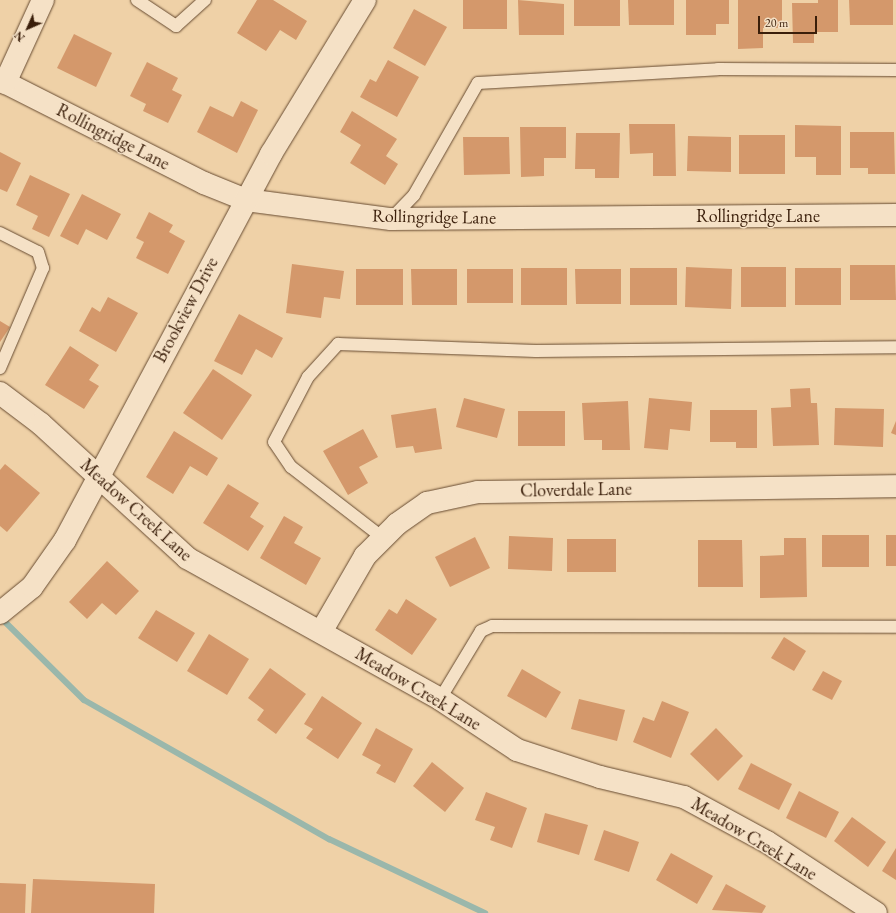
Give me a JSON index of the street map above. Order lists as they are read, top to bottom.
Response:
{
  "streets": {
    "street": [
      "Rollingridge Lane",
      "Brookview Drive",
      "Cloverdale Lane",
      "Meadow Creek Lane"
    ]
  },
  "crossings": [
    ["Rollingridge Lane", "Brookview Drive"],
    ["Brookview Drive", "Meadow Creek Lane"],
    ["Cloverdale Lane", "Meadow Creek Lane"]
  ],
  "scale_bar": "20 m",
  "north": "bottom left"
}
